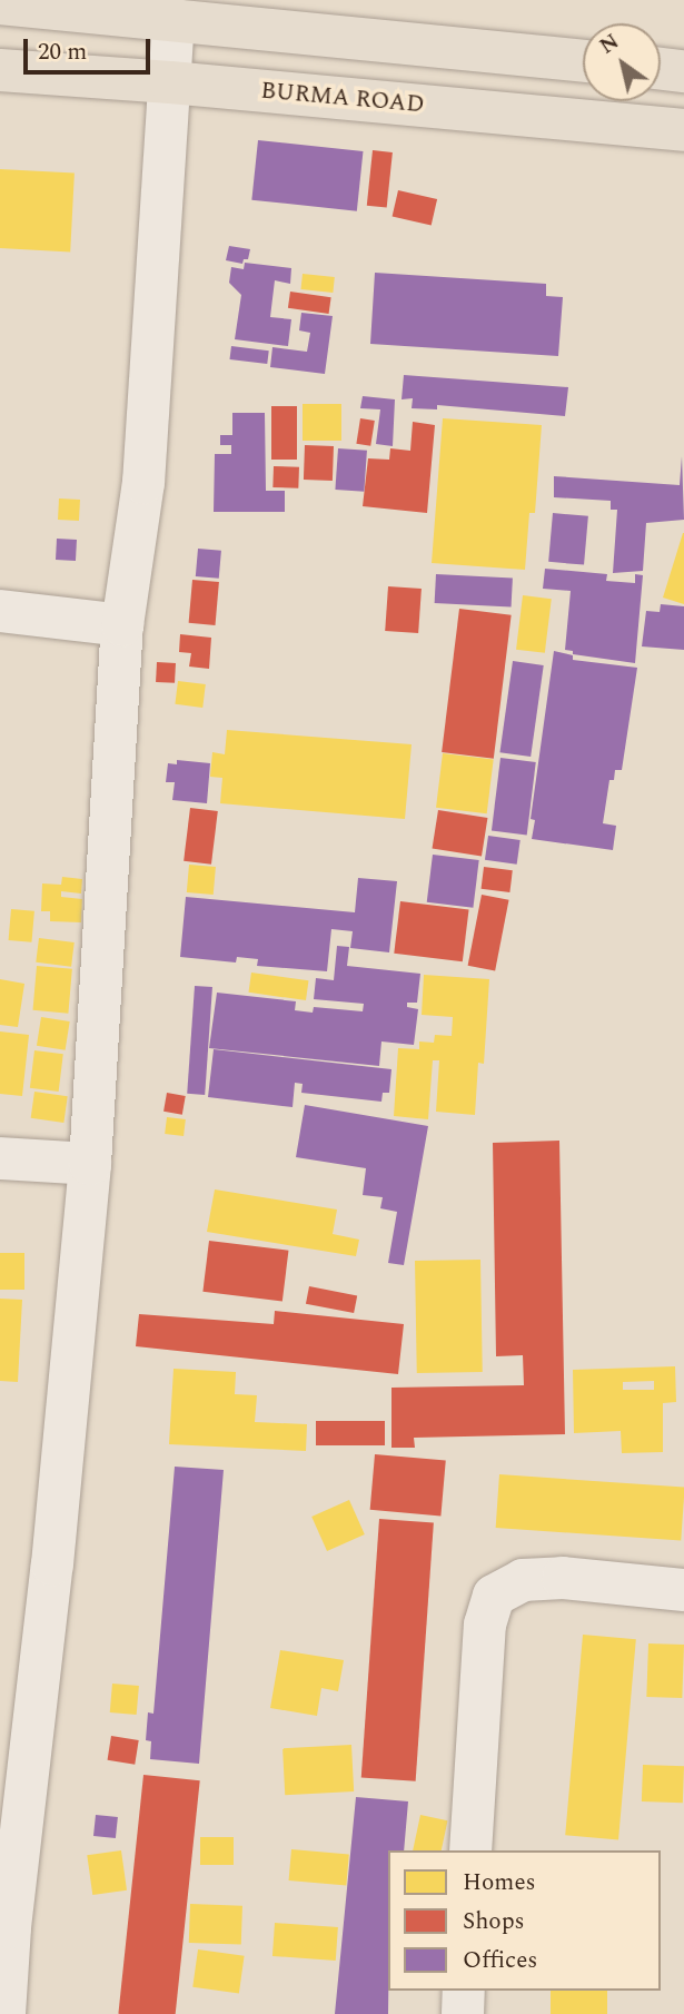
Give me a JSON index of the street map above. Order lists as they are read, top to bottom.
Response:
{
  "streets": {
    "main road": ["BURMA ROAD"]
  },
  "legend": ["Homes", "Shops", "Offices"],
  "scale_bar": "20 m",
  "north": "top left"
}
